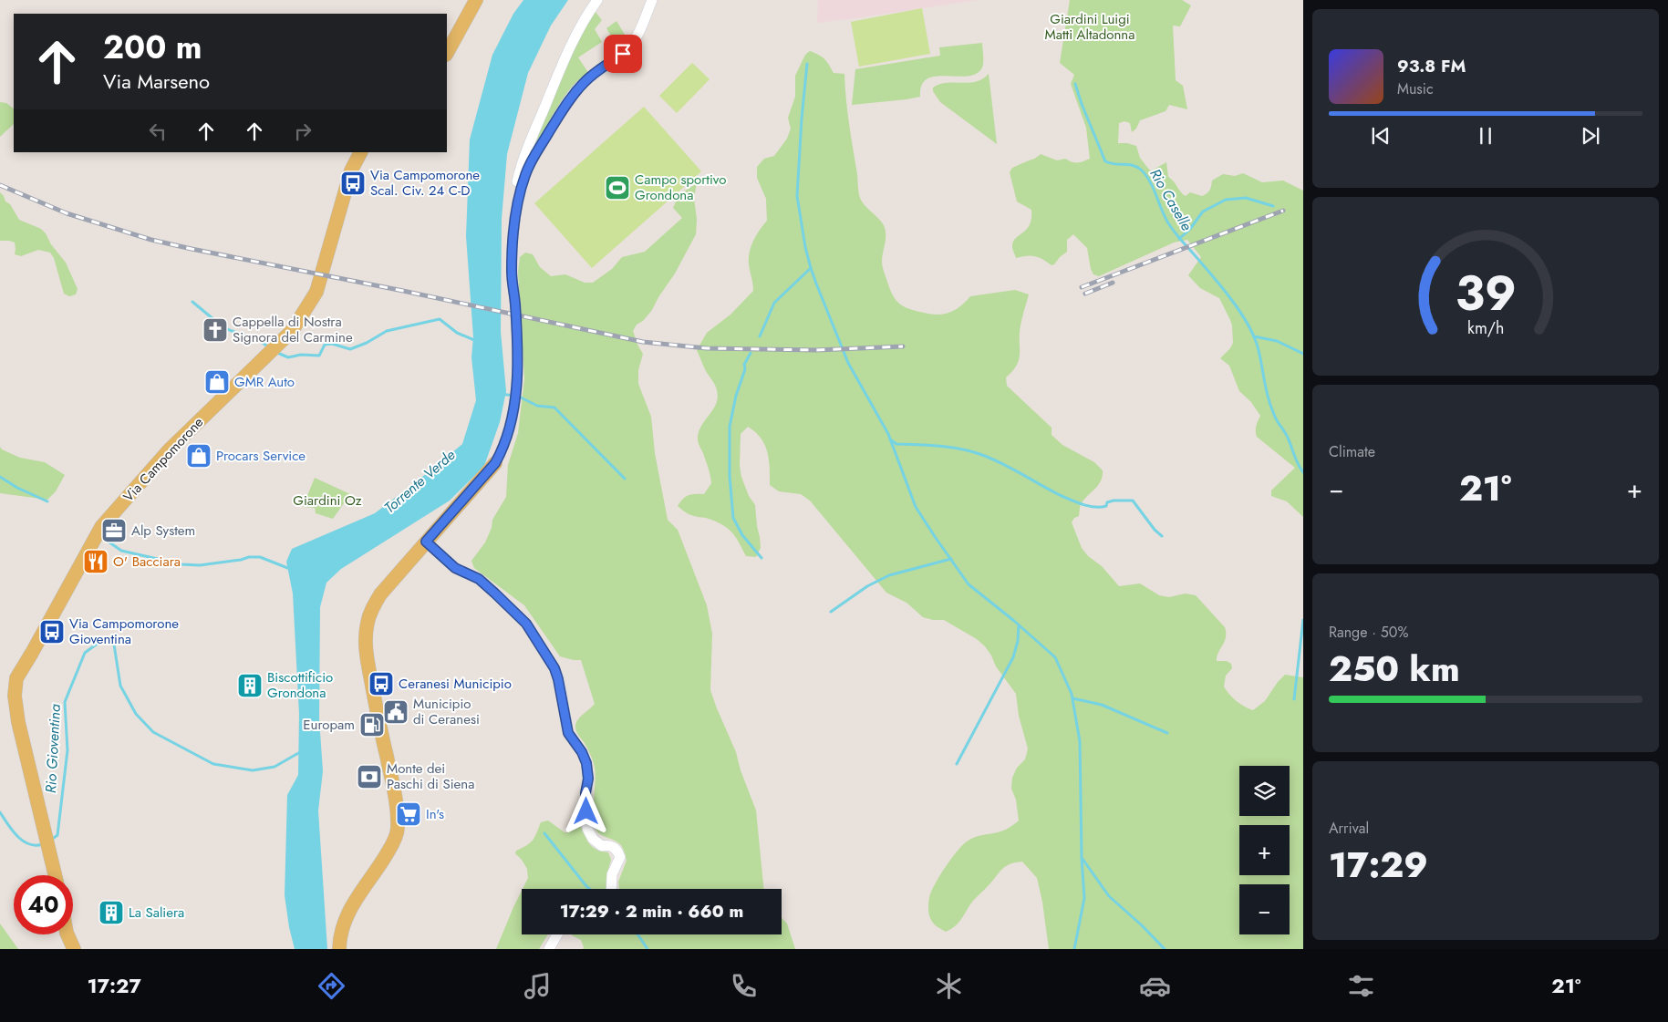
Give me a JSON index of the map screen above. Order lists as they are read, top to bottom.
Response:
{
  "streets": {
    "main road": ["Via Campomorone"]
  },
  "water": ["Rio Caselle", "Torrente Verde", "Rio Gioventina"],
  "parks": ["Giardini Luigi Matti Altadonna", "Giardini Oz"],
  "places": {
    "bus stop": ["Via Campomorone Scal. Civ. 24 C-D", "Via Campomorone Gioventina", "Ceranesi Municipio"],
    "sports": ["Campo sportivo Grondona"],
    "church": ["Cappella di Nostra Signora del Carmine"],
    "shop": ["GMR Auto", "Procars Service"],
    "office": ["Alp System"],
    "restaurant": ["O' Bacciara"],
    "building": ["Biscottificio Grondona", "La Saliera"],
    "public building": ["Municipio di Ceranesi"],
    "fuel station": ["Europam"],
    "bank": ["Monte dei Paschi di Siena"],
    "supermarket": ["In's"]
  },
  "page": {
    "turn": ["200 m", "Via Marseno"],
    "song": ["93.8 FM", "Music"],
    "tile": [
      "Climate",
      ["Range · 50%", "250 km"],
      ["Arrival", "17:29"]
    ],
    "heat": ["−", "21°", "+"],
    "map_buttons": ["+", "−"],
    "limit": "40",
    "trip": "17:29 · 2 min · 660 m",
    "tabs": ["17:27", "21°"],
    "gauge": ["39", "km/h"]
  }
}
